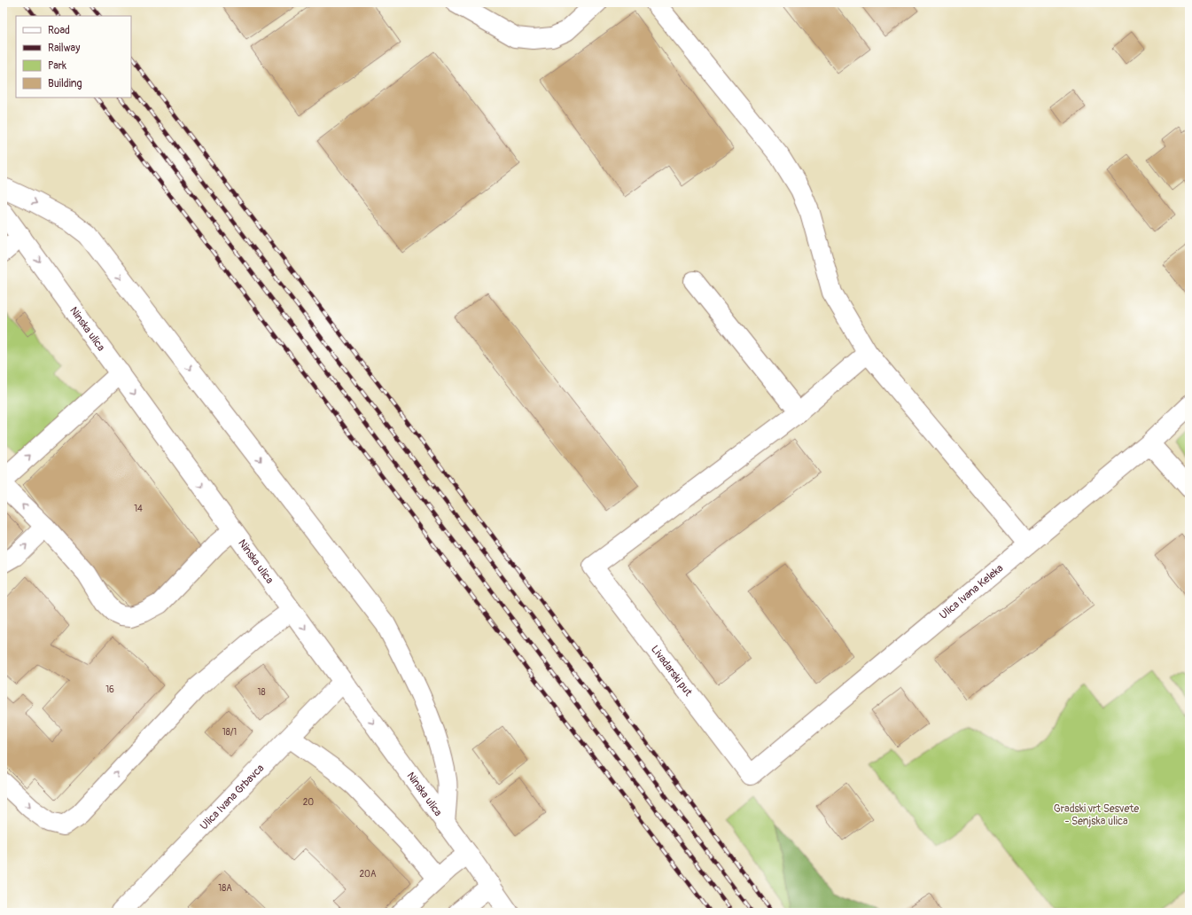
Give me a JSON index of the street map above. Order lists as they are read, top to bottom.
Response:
{
  "streets": {
    "street": [
      "Ninska ulica",
      "Ulica Ivana Keleka",
      "Livadarski put",
      "Ulica Ivana Grbavca"
    ]
  },
  "crossings": [
    ["Ninska ulica", "Ulica Ivana Grbavca"],
    ["Ulica Ivana Keleka", "Livadarski put"]
  ],
  "parks": ["Gradski vrt Sesvete - Senjska ulica"],
  "house_numbers": [
    "14",
    "16",
    "18",
    "18/1",
    "20",
    "20A",
    "18A"
  ],
  "legend": [
    "Road",
    "Railway",
    "Park",
    "Building"
  ]
}
